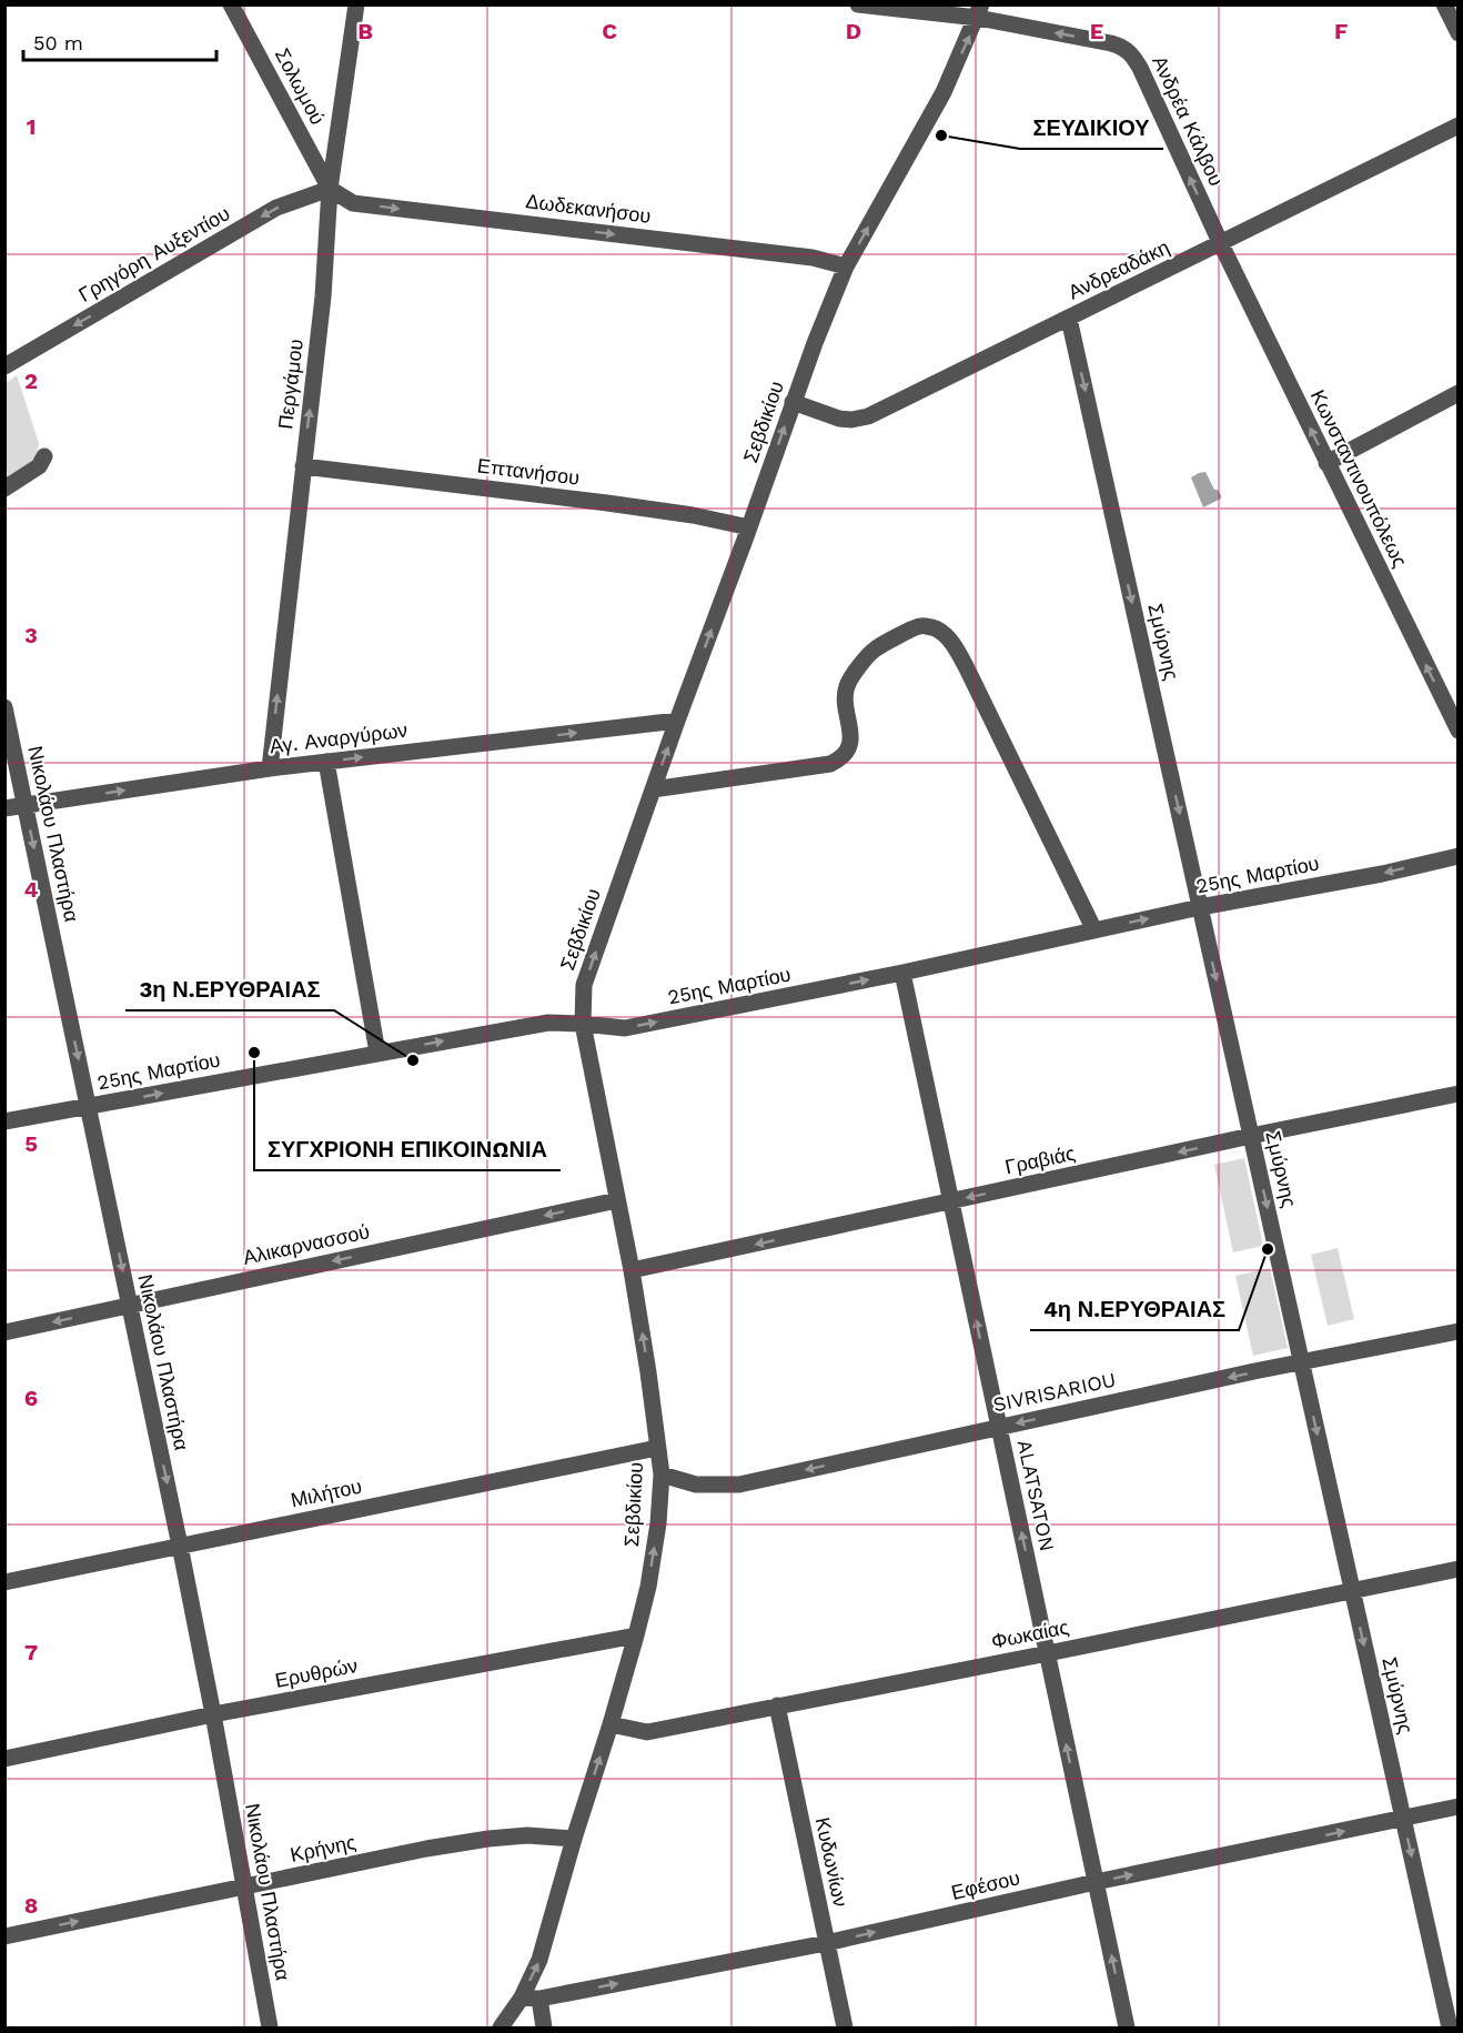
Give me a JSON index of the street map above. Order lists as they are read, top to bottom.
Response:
{
  "streets": {
    "street": [
      "Σολωμού",
      "Ανδρέα Κάλβου",
      "Δωδεκανήσου",
      "Γρηγόρη Αυξεντίου",
      "Ανδρεαδάκη",
      "Περγάμου",
      "Σεβδικίου",
      "Επτανήσου",
      "Κωνσταντινουπόλεως",
      "Σμύρνης",
      "Αγ. Αναργύρων",
      "Νικολάου Πλαστήρα",
      "25ης Μαρτίου",
      "Γραβιάς",
      "Αλικαρνασσού",
      "SIVRISARIOU",
      "Μιλήτου",
      "ALATSATON",
      "Φωκαίας",
      "Ερυθρών",
      "Κρήνης",
      "Κυδωνίων",
      "Εφέσου"
    ]
  },
  "crossings": [
    ["Σολωμού", "Δωδεκανήσου"],
    ["Σολωμού", "Γρηγόρη Αυξεντίου"],
    ["Σολωμού", "Περγάμου"],
    ["Ανδρέα Κάλβου", "Ανδρεαδάκη"],
    ["Ανδρέα Κάλβου", "Σεβδικίου"],
    ["Ανδρέα Κάλβου", "Κωνσταντινουπόλεως"],
    ["Δωδεκανήσου", "Γρηγόρη Αυξεντίου"],
    ["Δωδεκανήσου", "Περγάμου"],
    ["Δωδεκανήσου", "Σεβδικίου"],
    ["Γρηγόρη Αυξεντίου", "Περγάμου"],
    ["Ανδρεαδάκη", "Σεβδικίου"],
    ["Ανδρεαδάκη", "Κωνσταντινουπόλεως"],
    ["Ανδρεαδάκη", "Σμύρνης"],
    ["Περγάμου", "Επτανήσου"],
    ["Περγάμου", "Αγ. Αναργύρων"],
    ["Σεβδικίου", "Επτανήσου"],
    ["Σεβδικίου", "Αγ. Αναργύρων"],
    ["Σεβδικίου", "25ης Μαρτίου"],
    ["Σεβδικίου", "Γραβιάς"],
    ["Σεβδικίου", "Αλικαρνασσού"],
    ["Σεβδικίου", "SIVRISARIOU"],
    ["Σεβδικίου", "Μιλήτου"],
    ["Σεβδικίου", "Φωκαίας"],
    ["Σεβδικίου", "Ερυθρών"],
    ["Σεβδικίου", "Κρήνης"],
    ["Σεβδικίου", "Εφέσου"],
    ["Σμύρνης", "25ης Μαρτίου"],
    ["Σμύρνης", "Γραβιάς"],
    ["Σμύρνης", "SIVRISARIOU"],
    ["Σμύρνης", "Φωκαίας"],
    ["Σμύρνης", "Εφέσου"],
    ["Αγ. Αναργύρων", "Νικολάου Πλαστήρα"],
    ["Νικολάου Πλαστήρα", "25ης Μαρτίου"],
    ["Νικολάου Πλαστήρα", "Αλικαρνασσού"],
    ["Νικολάου Πλαστήρα", "Μιλήτου"],
    ["Νικολάου Πλαστήρα", "Ερυθρών"],
    ["Νικολάου Πλαστήρα", "Κρήνης"],
    ["25ης Μαρτίου", "ALATSATON"],
    ["Γραβιάς", "ALATSATON"],
    ["SIVRISARIOU", "ALATSATON"],
    ["ALATSATON", "Φωκαίας"],
    ["ALATSATON", "Εφέσου"],
    ["Φωκαίας", "Κυδωνίων"],
    ["Κυδωνίων", "Εφέσου"]
  ],
  "one_way": [
    "Ανδρέα Κάλβου",
    "Δωδεκανήσου",
    "Γρηγόρη Αυξεντίου",
    "Περγάμου",
    "Σεβδικίου",
    "Κωνσταντινουπόλεως",
    "Σμύρνης",
    "Αγ. Αναργύρων",
    "Νικολάου Πλαστήρα",
    "Γραβιάς",
    "Αλικαρνασσού",
    "SIVRISARIOU",
    "ALATSATON",
    "Κρήνης",
    "Εφέσου"
  ],
  "places": [
    "ΣΕΥΔΙΚΙΟΥ",
    "ΣΥΓΧΡΙΟΝΗ ΕΠΙΚΟΙΝΩΝΙΑ",
    "3η Ν.ΕΡΥΘΡΑΙΑΣ",
    "4η Ν.ΕΡΥΘΡΑΙΑΣ"
  ],
  "scale_bar": "50 m",
  "grid": {
    "columns": [
      "B",
      "C",
      "D",
      "E",
      "F"
    ],
    "rows": [
      "1",
      "2",
      "3",
      "4",
      "5",
      "6",
      "7",
      "8"
    ]
  }
}
